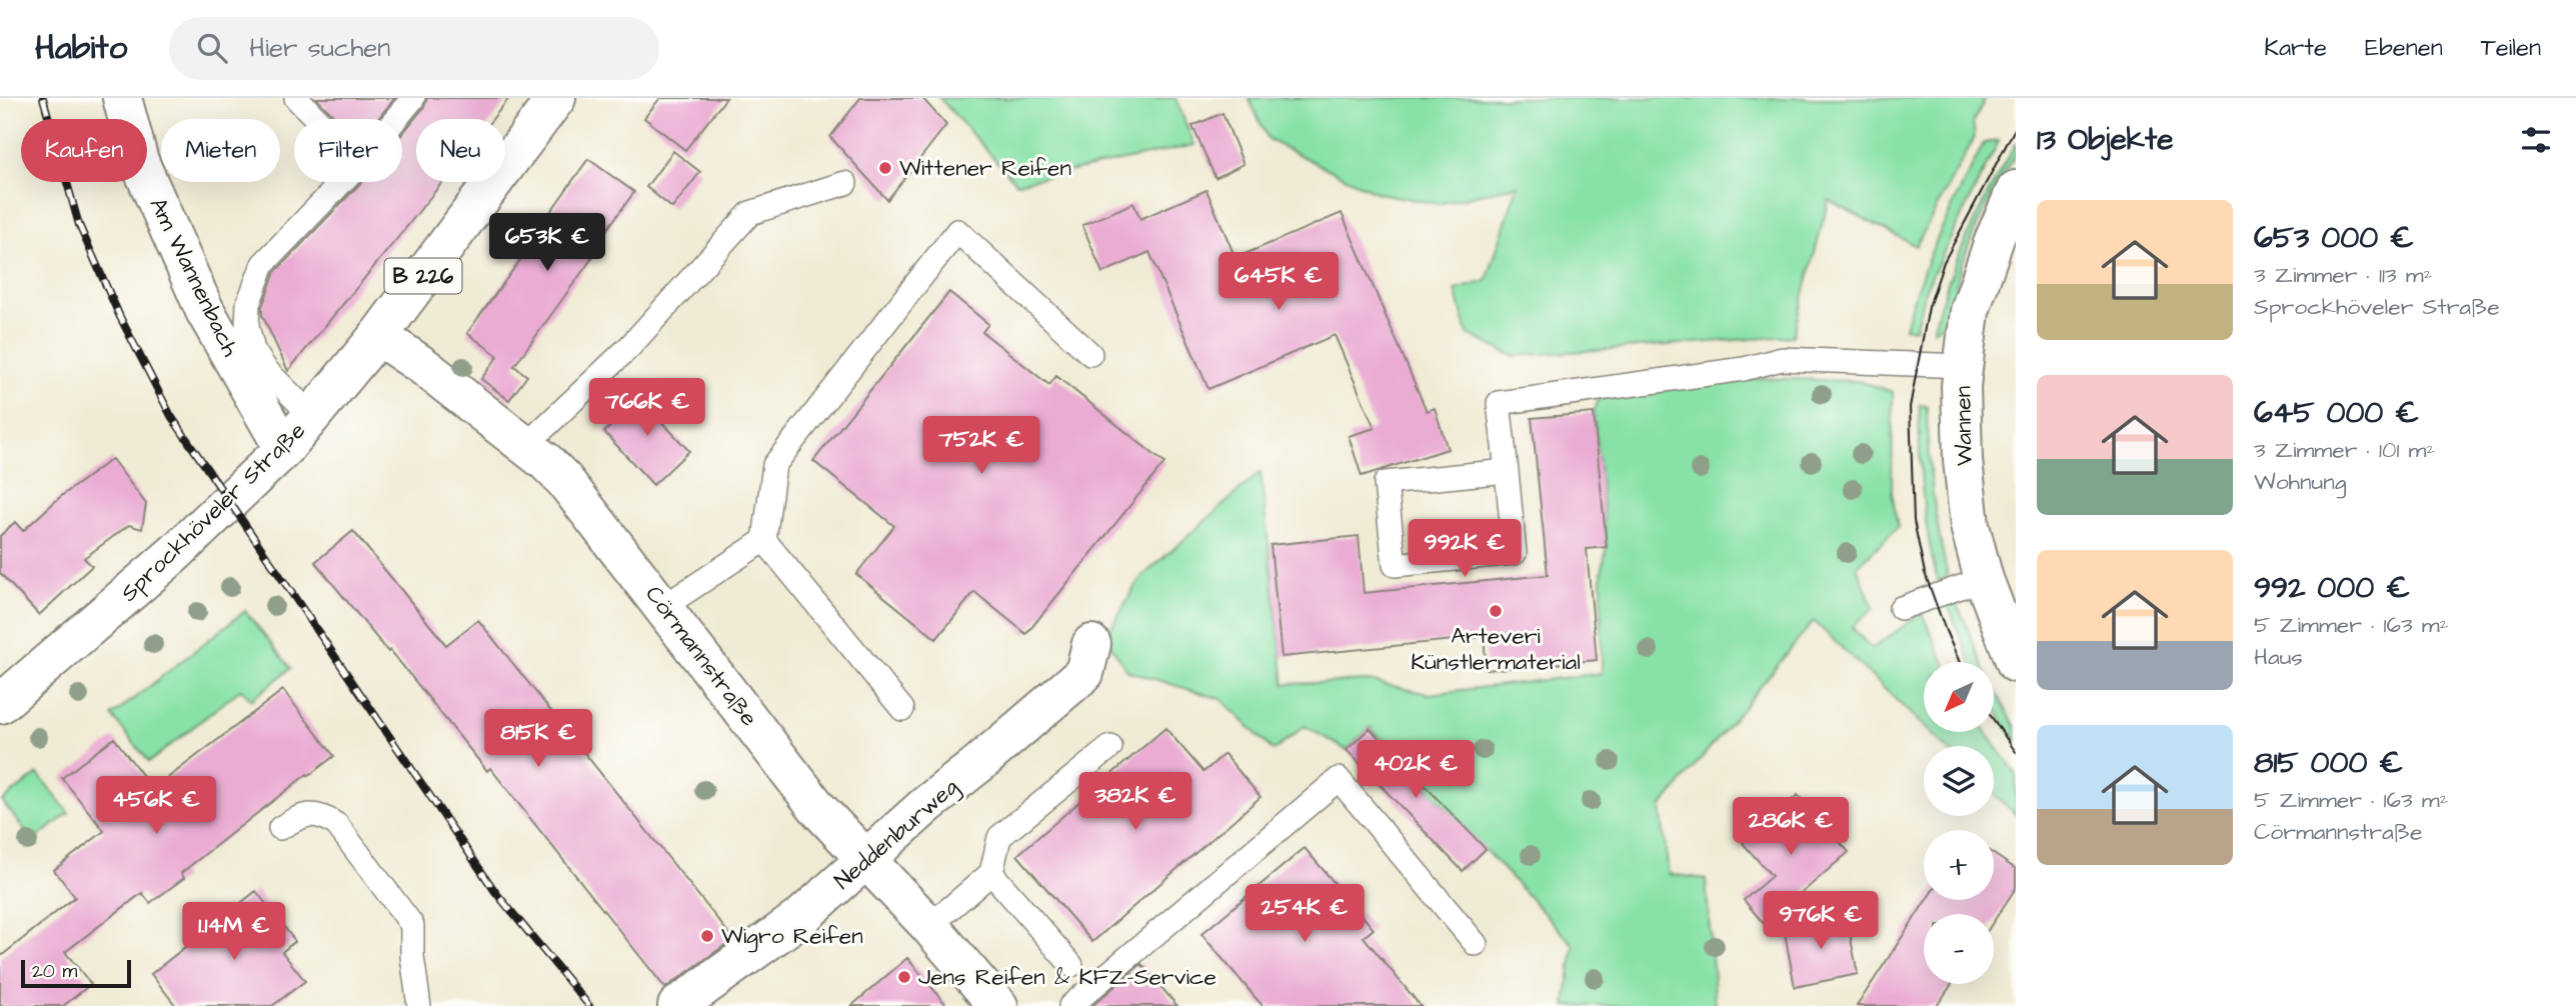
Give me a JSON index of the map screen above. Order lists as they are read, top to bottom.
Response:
{
  "streets": {
    "street": [
      "B 226",
      "Am Wannenbach",
      "Wannen",
      "Sprockhöveler Straße",
      "Cörmannstraße",
      "Neddenburweg"
    ]
  },
  "crossings": [
    ["Am Wannenbach", "Sprockhöveler Straße"],
    ["Sprockhöveler Straße", "Cörmannstraße"],
    ["Cörmannstraße", "Neddenburweg"]
  ],
  "places": [
    "Wittener Reifen",
    "Arteveri Künstlermaterial",
    "Wigro Reifen",
    "Jens Reifen & KFZ-Service"
  ],
  "scale_bar": "20 m",
  "north": "bottom left",
  "page": {
    "header": "Habito",
    "search": "Hier suchen",
    "nav": ["Karte", "Ebenen", "Teilen"],
    "heading": "13 Objekte",
    "chip": [
      "Kaufen",
      "Mieten",
      "Filter",
      "Neu"
    ],
    "list": [
      {
        "name": "653 000 €",
        "note": "3 Zimmer · 113 m² · Sprockhöveler Straße"
      },
      {
        "name": "645 000 €",
        "note": "3 Zimmer · 101 m² · Wohnung"
      },
      {
        "name": "992 000 €",
        "note": "5 Zimmer · 163 m² · Haus"
      },
      {
        "name": "815 000 €",
        "note": "5 Zimmer · 163 m² · Cörmannstraße"
      }
    ],
    "price": [
      "653K €",
      "645K €",
      "766K €",
      "752K €",
      "992K €",
      "815K €",
      "402K €",
      "382K €",
      "456K €",
      "286K €",
      "254K €",
      "976K €",
      "1.14M €"
    ],
    "map_buttons": ["+", "−"],
    "scale": "20 m"
  }
}
